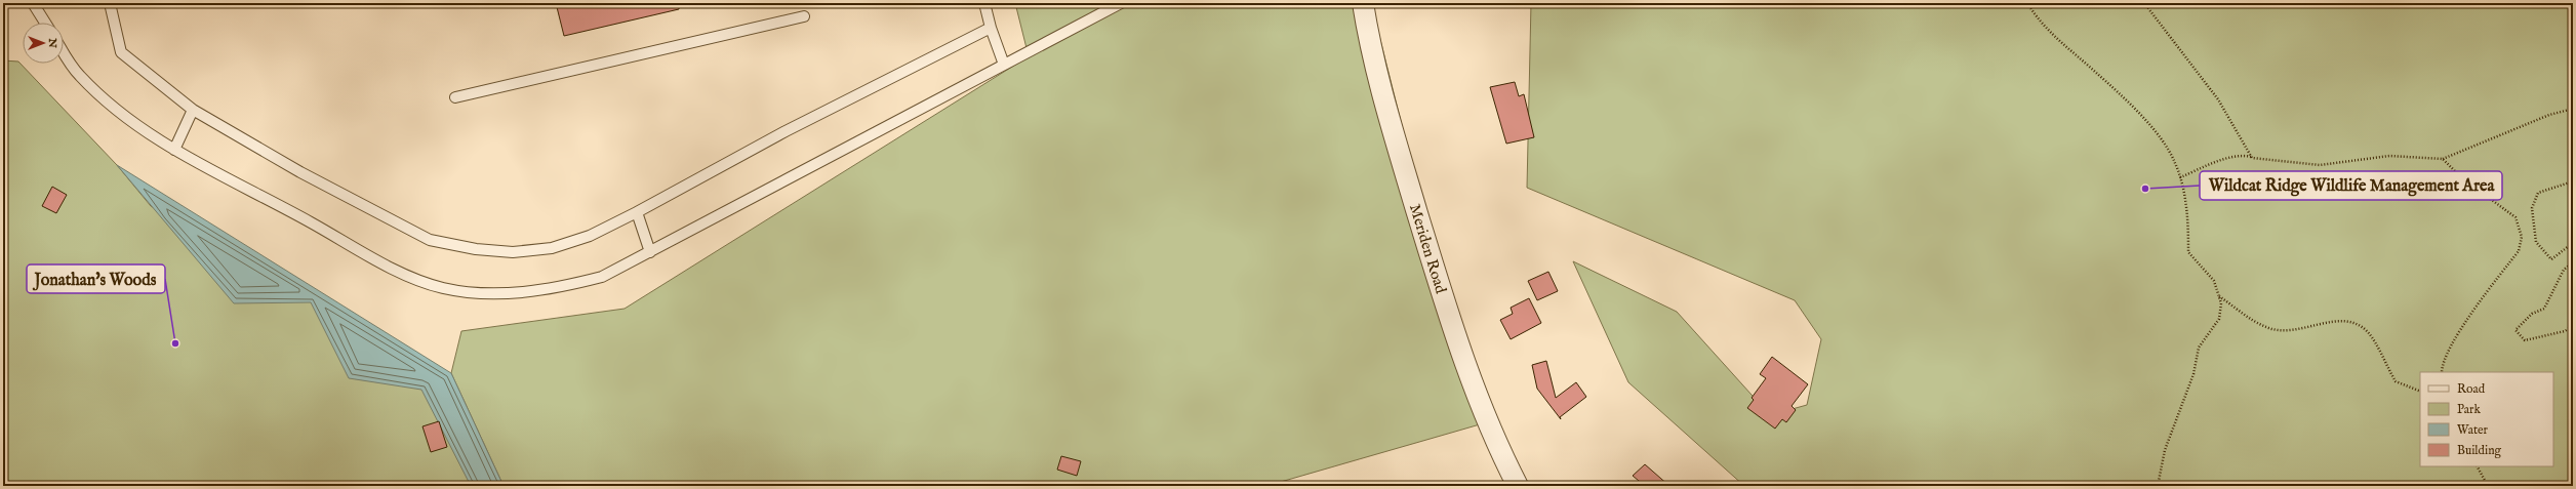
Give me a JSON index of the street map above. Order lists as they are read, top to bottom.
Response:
{
  "streets": {
    "street": ["Meriden Road"]
  },
  "places": ["Wildcat Ridge Wildlife Management Area", "Jonathan's Woods"],
  "legend": [
    "Road",
    "Park",
    "Water",
    "Building"
  ],
  "north": "right"
}
